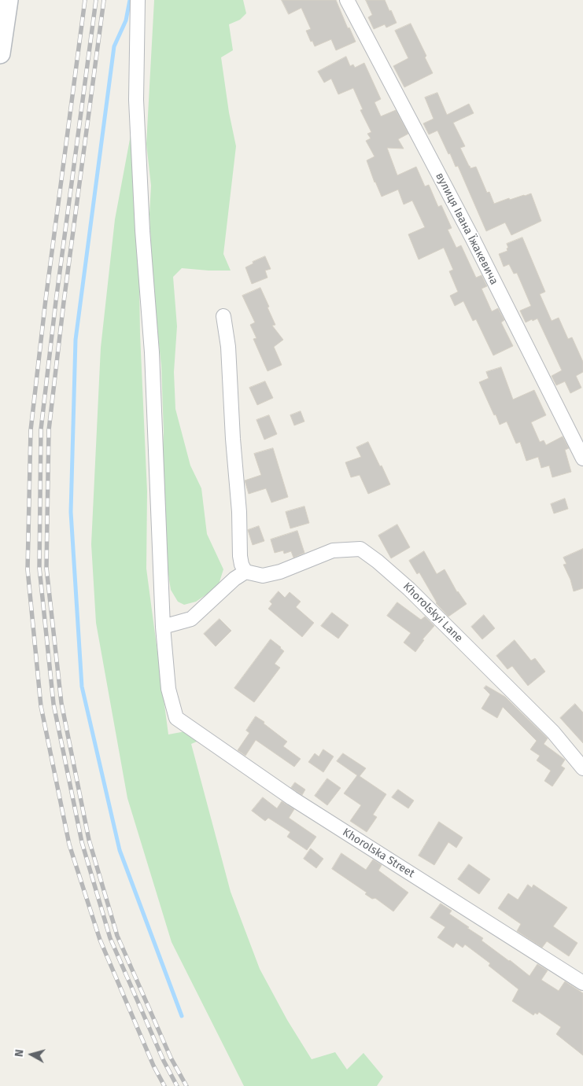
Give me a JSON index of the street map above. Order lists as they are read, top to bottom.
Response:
{
  "streets": {
    "street": ["вулиця Івана Їжакевича", "Khorolskyi Lane", "Khorolska Street"]
  },
  "north": "left"
}
